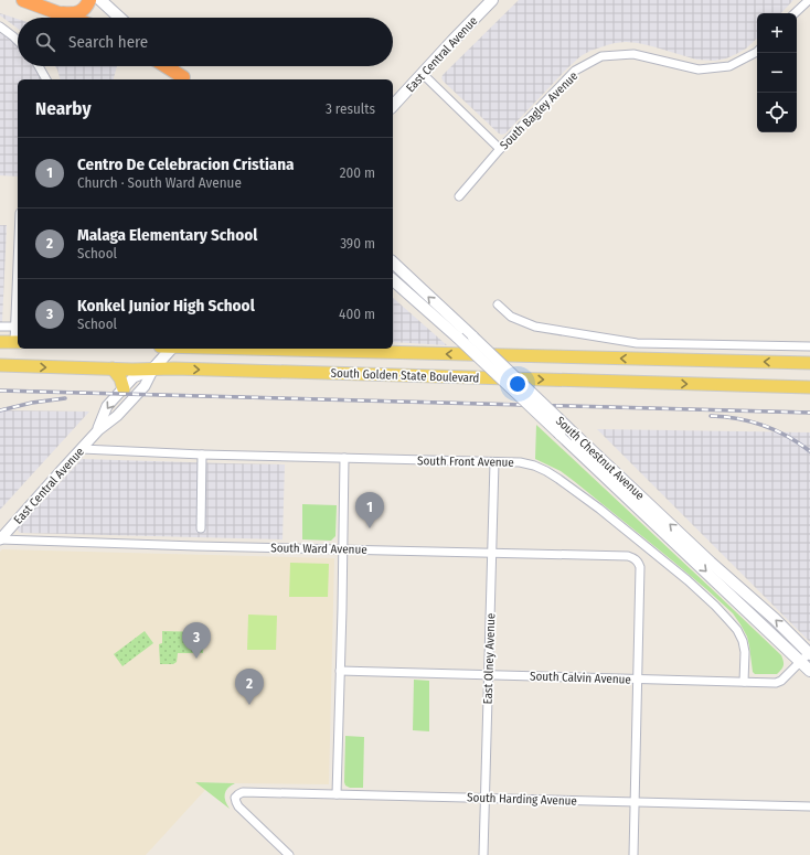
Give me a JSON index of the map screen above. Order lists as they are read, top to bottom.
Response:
{
  "streets": {
    "main road": ["East Central Avenue", "South Golden State Boulevard", "South Chestnut Avenue"],
    "street": [
      "South Bagley Avenue",
      "South Front Avenue",
      "South Ward Avenue",
      "East Olney Avenue",
      "South Calvin Avenue",
      "South Harding Avenue"
    ]
  },
  "crossings": [
    ["East Central Avenue", "South Golden State Boulevard"],
    ["East Central Avenue", "South Front Avenue"],
    ["East Central Avenue", "South Ward Avenue"],
    ["South Chestnut Avenue", "South Calvin Avenue"],
    ["South Front Avenue", "East Olney Avenue"],
    ["South Front Avenue", "South Calvin Avenue"],
    ["South Ward Avenue", "East Olney Avenue"],
    ["South Ward Avenue", "South Calvin Avenue"],
    ["East Olney Avenue", "South Calvin Avenue"],
    ["East Olney Avenue", "South Harding Avenue"]
  ],
  "page": {
    "map_buttons": ["+", "−"],
    "search": "Search here",
    "heading": ["Nearby", "3 results"],
    "list": [
      {
        "mark": "1",
        "name": "Centro De Celebracion Cristiana",
        "note": "Church · South Ward Avenue",
        "value": "200 m"
      },
      {
        "mark": "2",
        "name": "Malaga Elementary School",
        "note": "School",
        "value": "390 m"
      },
      {
        "mark": "3",
        "name": "Konkel Junior High School",
        "note": "School",
        "value": "400 m"
      }
    ],
    "pins": ["1", "3", "2"]
  }
}
